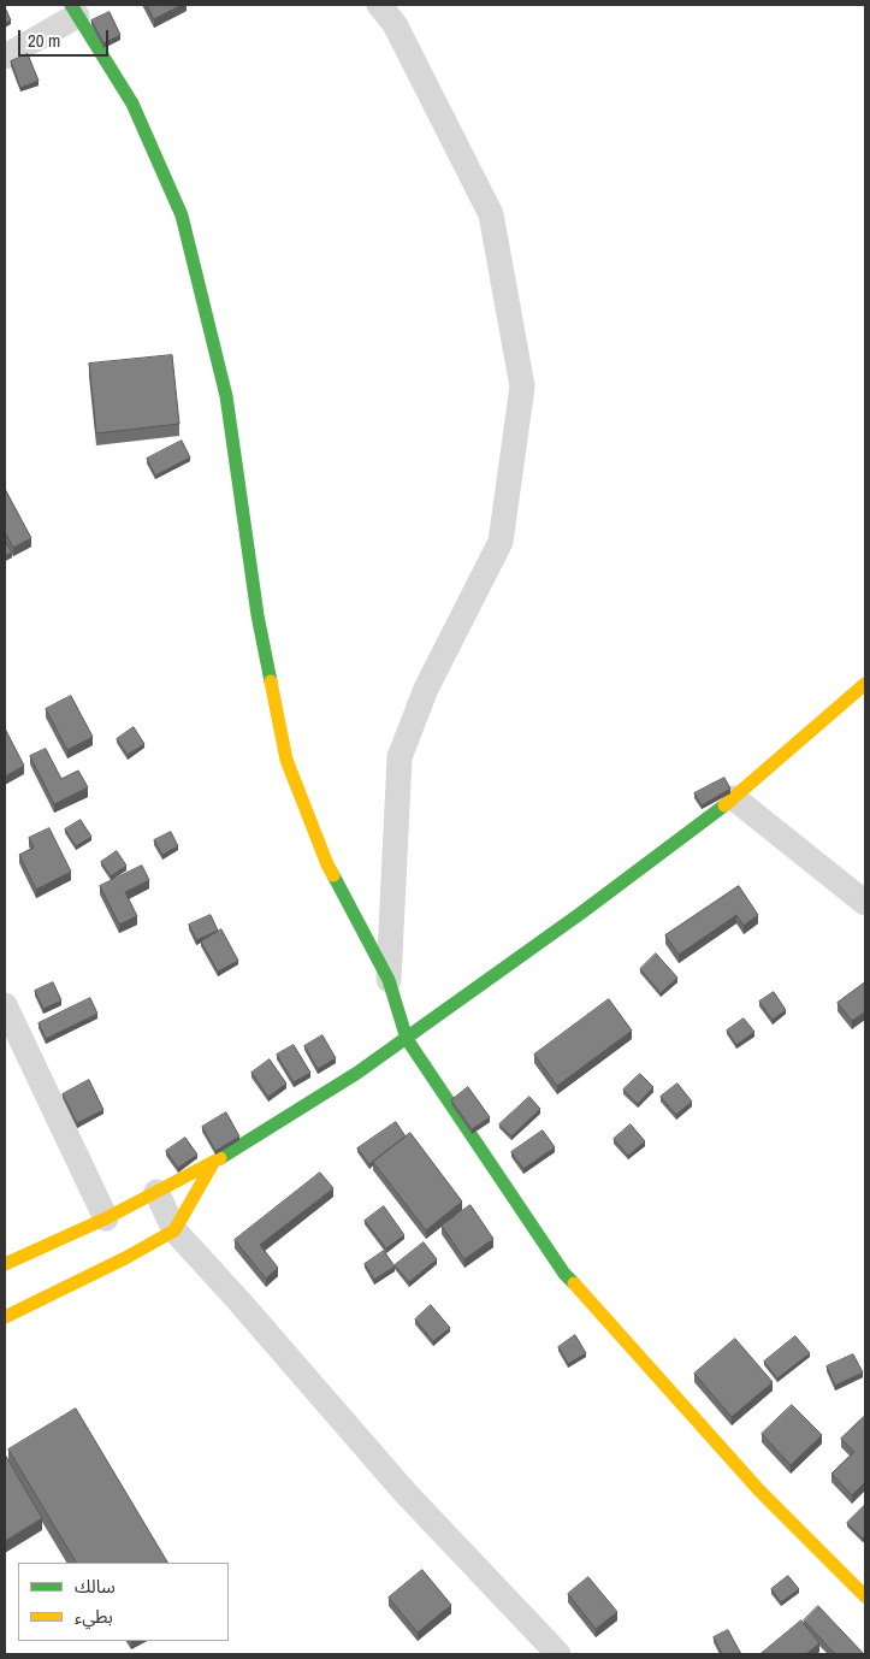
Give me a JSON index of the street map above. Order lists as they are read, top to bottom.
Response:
{
  "legend": ["سالك", "بطيء"],
  "scale_bar": "20 m"
}
